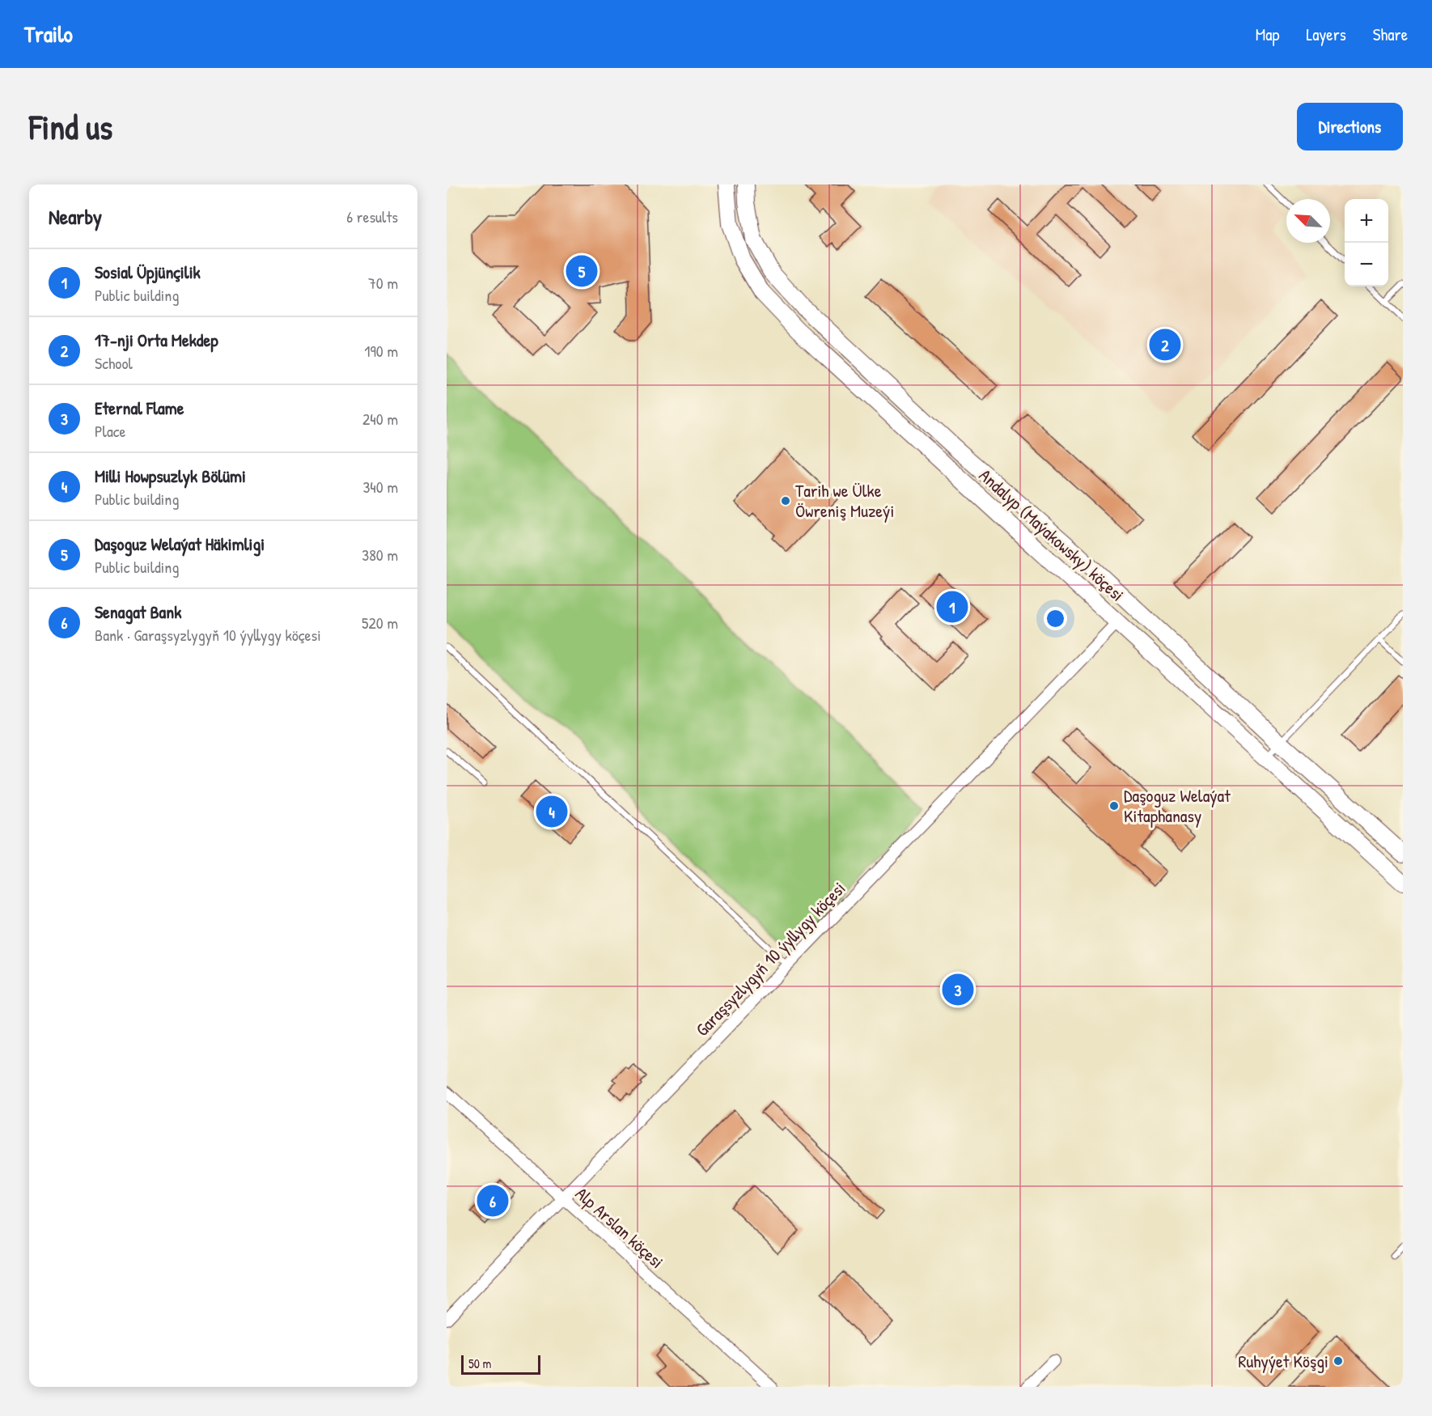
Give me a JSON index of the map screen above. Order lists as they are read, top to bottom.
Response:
{
  "streets": {
    "main road": ["Andalyp (Maýakowsky) köçesi"],
    "street": ["Garaşsyzlygyň 10 ýyllygy köçesi", "Alp Arslan köçesi"]
  },
  "crossings": [
    ["Andalyp (Maýakowsky) köçesi", "Garaşsyzlygyň 10 ýyllygy köçesi"],
    ["Garaşsyzlygyň 10 ýyllygy köçesi", "Alp Arslan köçesi"]
  ],
  "places": ["Tarih we Ülke Öwreniş Muzeýi", "Daşoguz Welaýat Kitaphanasy", "Ruhyýet Köşgi"],
  "scale_bar": "50 m",
  "north": "top left",
  "page": {
    "header": "Trailo",
    "nav": ["Map", "Layers", "Share"],
    "buttons": "Directions",
    "title": "Find us",
    "heading": ["Nearby", "6 results"],
    "map_buttons": ["+", "−"],
    "list": [
      {
        "mark": "1",
        "name": "Sosial Üpjünçilik",
        "note": "Public building",
        "value": "70 m"
      },
      {
        "mark": "2",
        "name": "17-nji Orta Mekdep",
        "note": "School",
        "value": "190 m"
      },
      {
        "mark": "3",
        "name": "Eternal Flame",
        "note": "Place",
        "value": "240 m"
      },
      {
        "mark": "4",
        "name": "Milli Howpsuzlyk Bölümi",
        "note": "Public building",
        "value": "340 m"
      },
      {
        "mark": "5",
        "name": "Daşoguz Welaýat Häkimligi",
        "note": "Public building",
        "value": "380 m"
      },
      {
        "mark": "6",
        "name": "Senagat Bank",
        "note": "Bank · Garaşsyzlygyň 10 ýyllygy köçesi",
        "value": "520 m"
      }
    ],
    "pins": [
      "5",
      "2",
      "1",
      "4",
      "3",
      "6"
    ],
    "scale": "50 m"
  }
}
